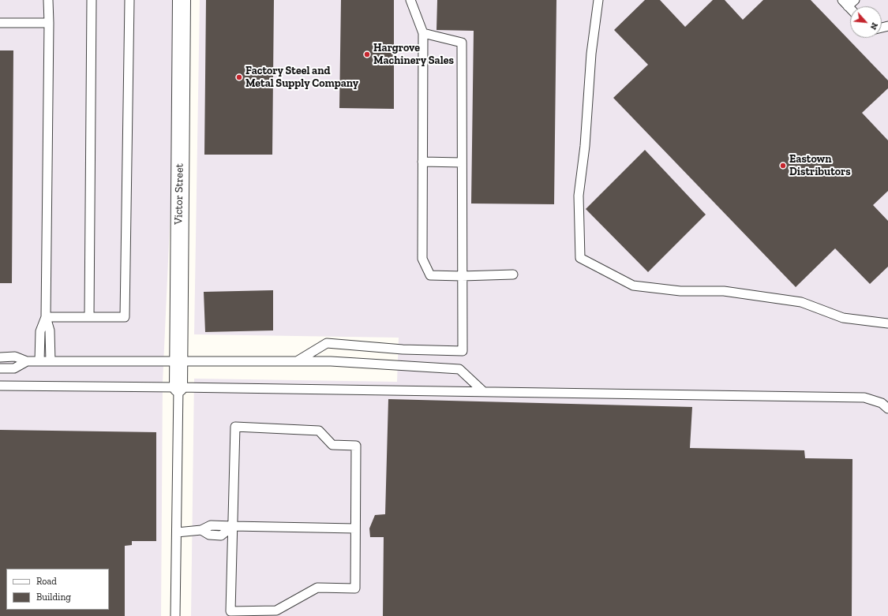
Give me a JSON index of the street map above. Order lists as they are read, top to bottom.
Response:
{
  "streets": {
    "street": ["Victor Street"]
  },
  "places": ["Hargrove Machinery Sales", "Factory Steel and Metal Supply Company", "Eastown Distributors"],
  "legend": ["Road", "Building"],
  "north": "bottom right"
}
